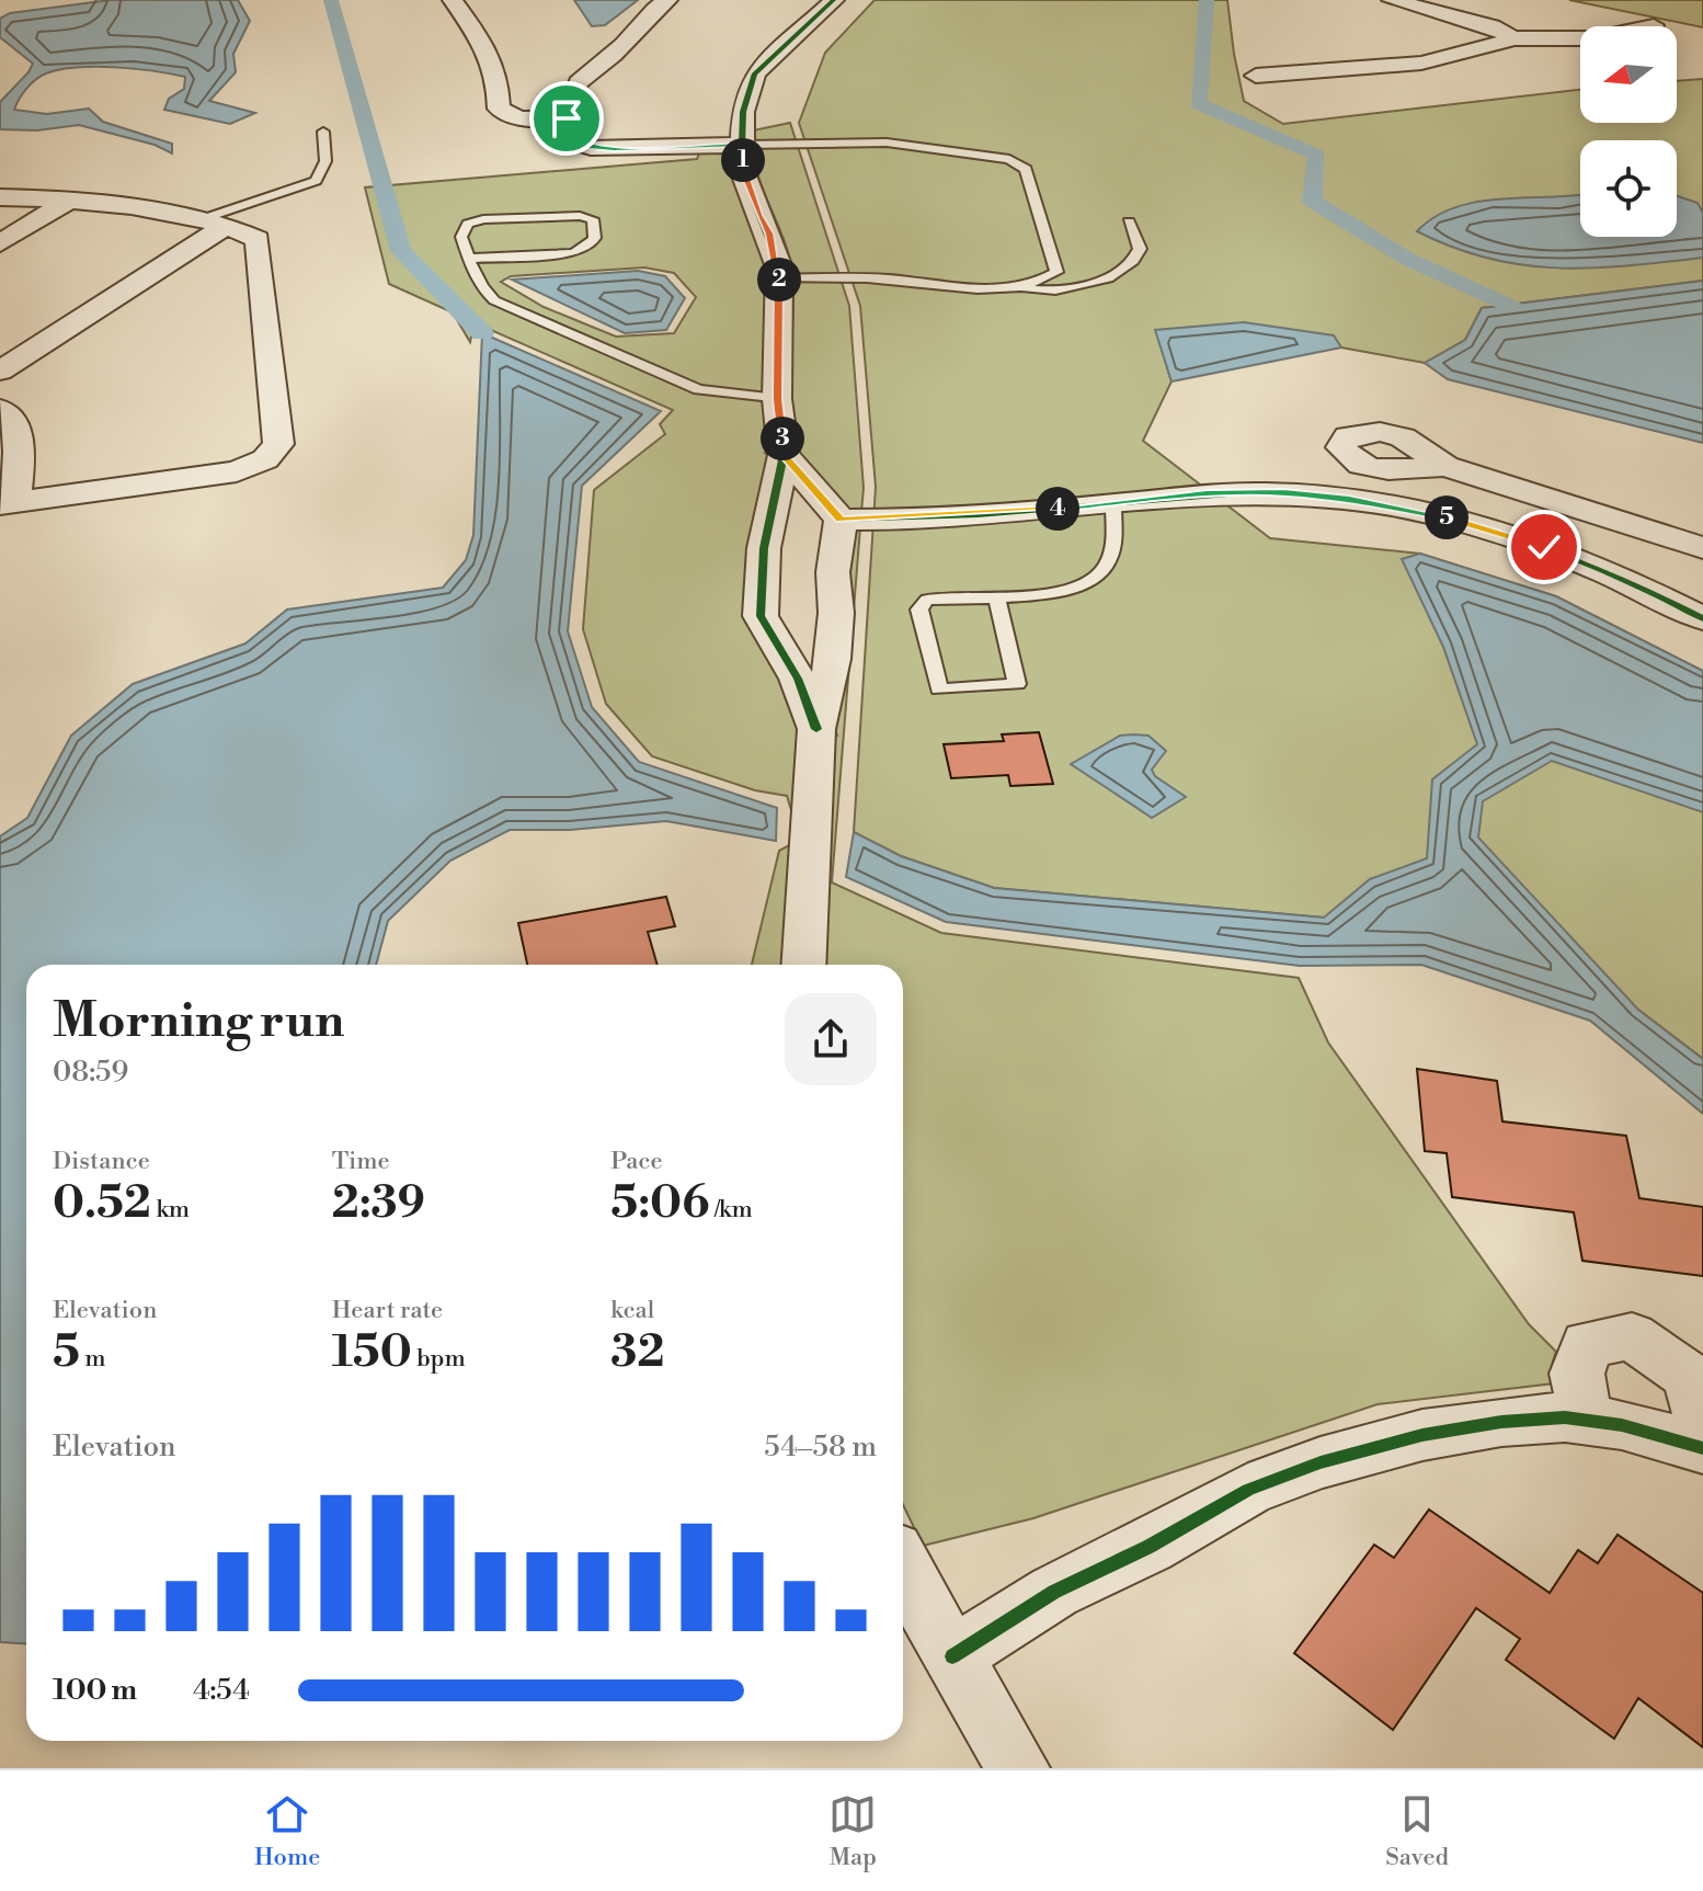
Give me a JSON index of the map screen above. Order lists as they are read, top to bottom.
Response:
{
  "north": "left",
  "page": {
    "pins": [
      "1",
      "2",
      "3",
      "4",
      "5"
    ],
    "heading": ["Morning run", "08:59"],
    "stats": [
      ["Distance", "0.52 km"],
      ["Time", "2:39"],
      ["Pace", "5:06 /km"],
      ["Elevation", "5 m"],
      ["Heart rate", "150 bpm"],
      ["kcal", "32"]
    ],
    "chart": ["Elevation", "54–58 m"],
    "list": [
      {
        "name": "100 m",
        "note": "4:54"
      }
    ],
    "tabs": ["Home", "Map", "Saved"]
  }
}
